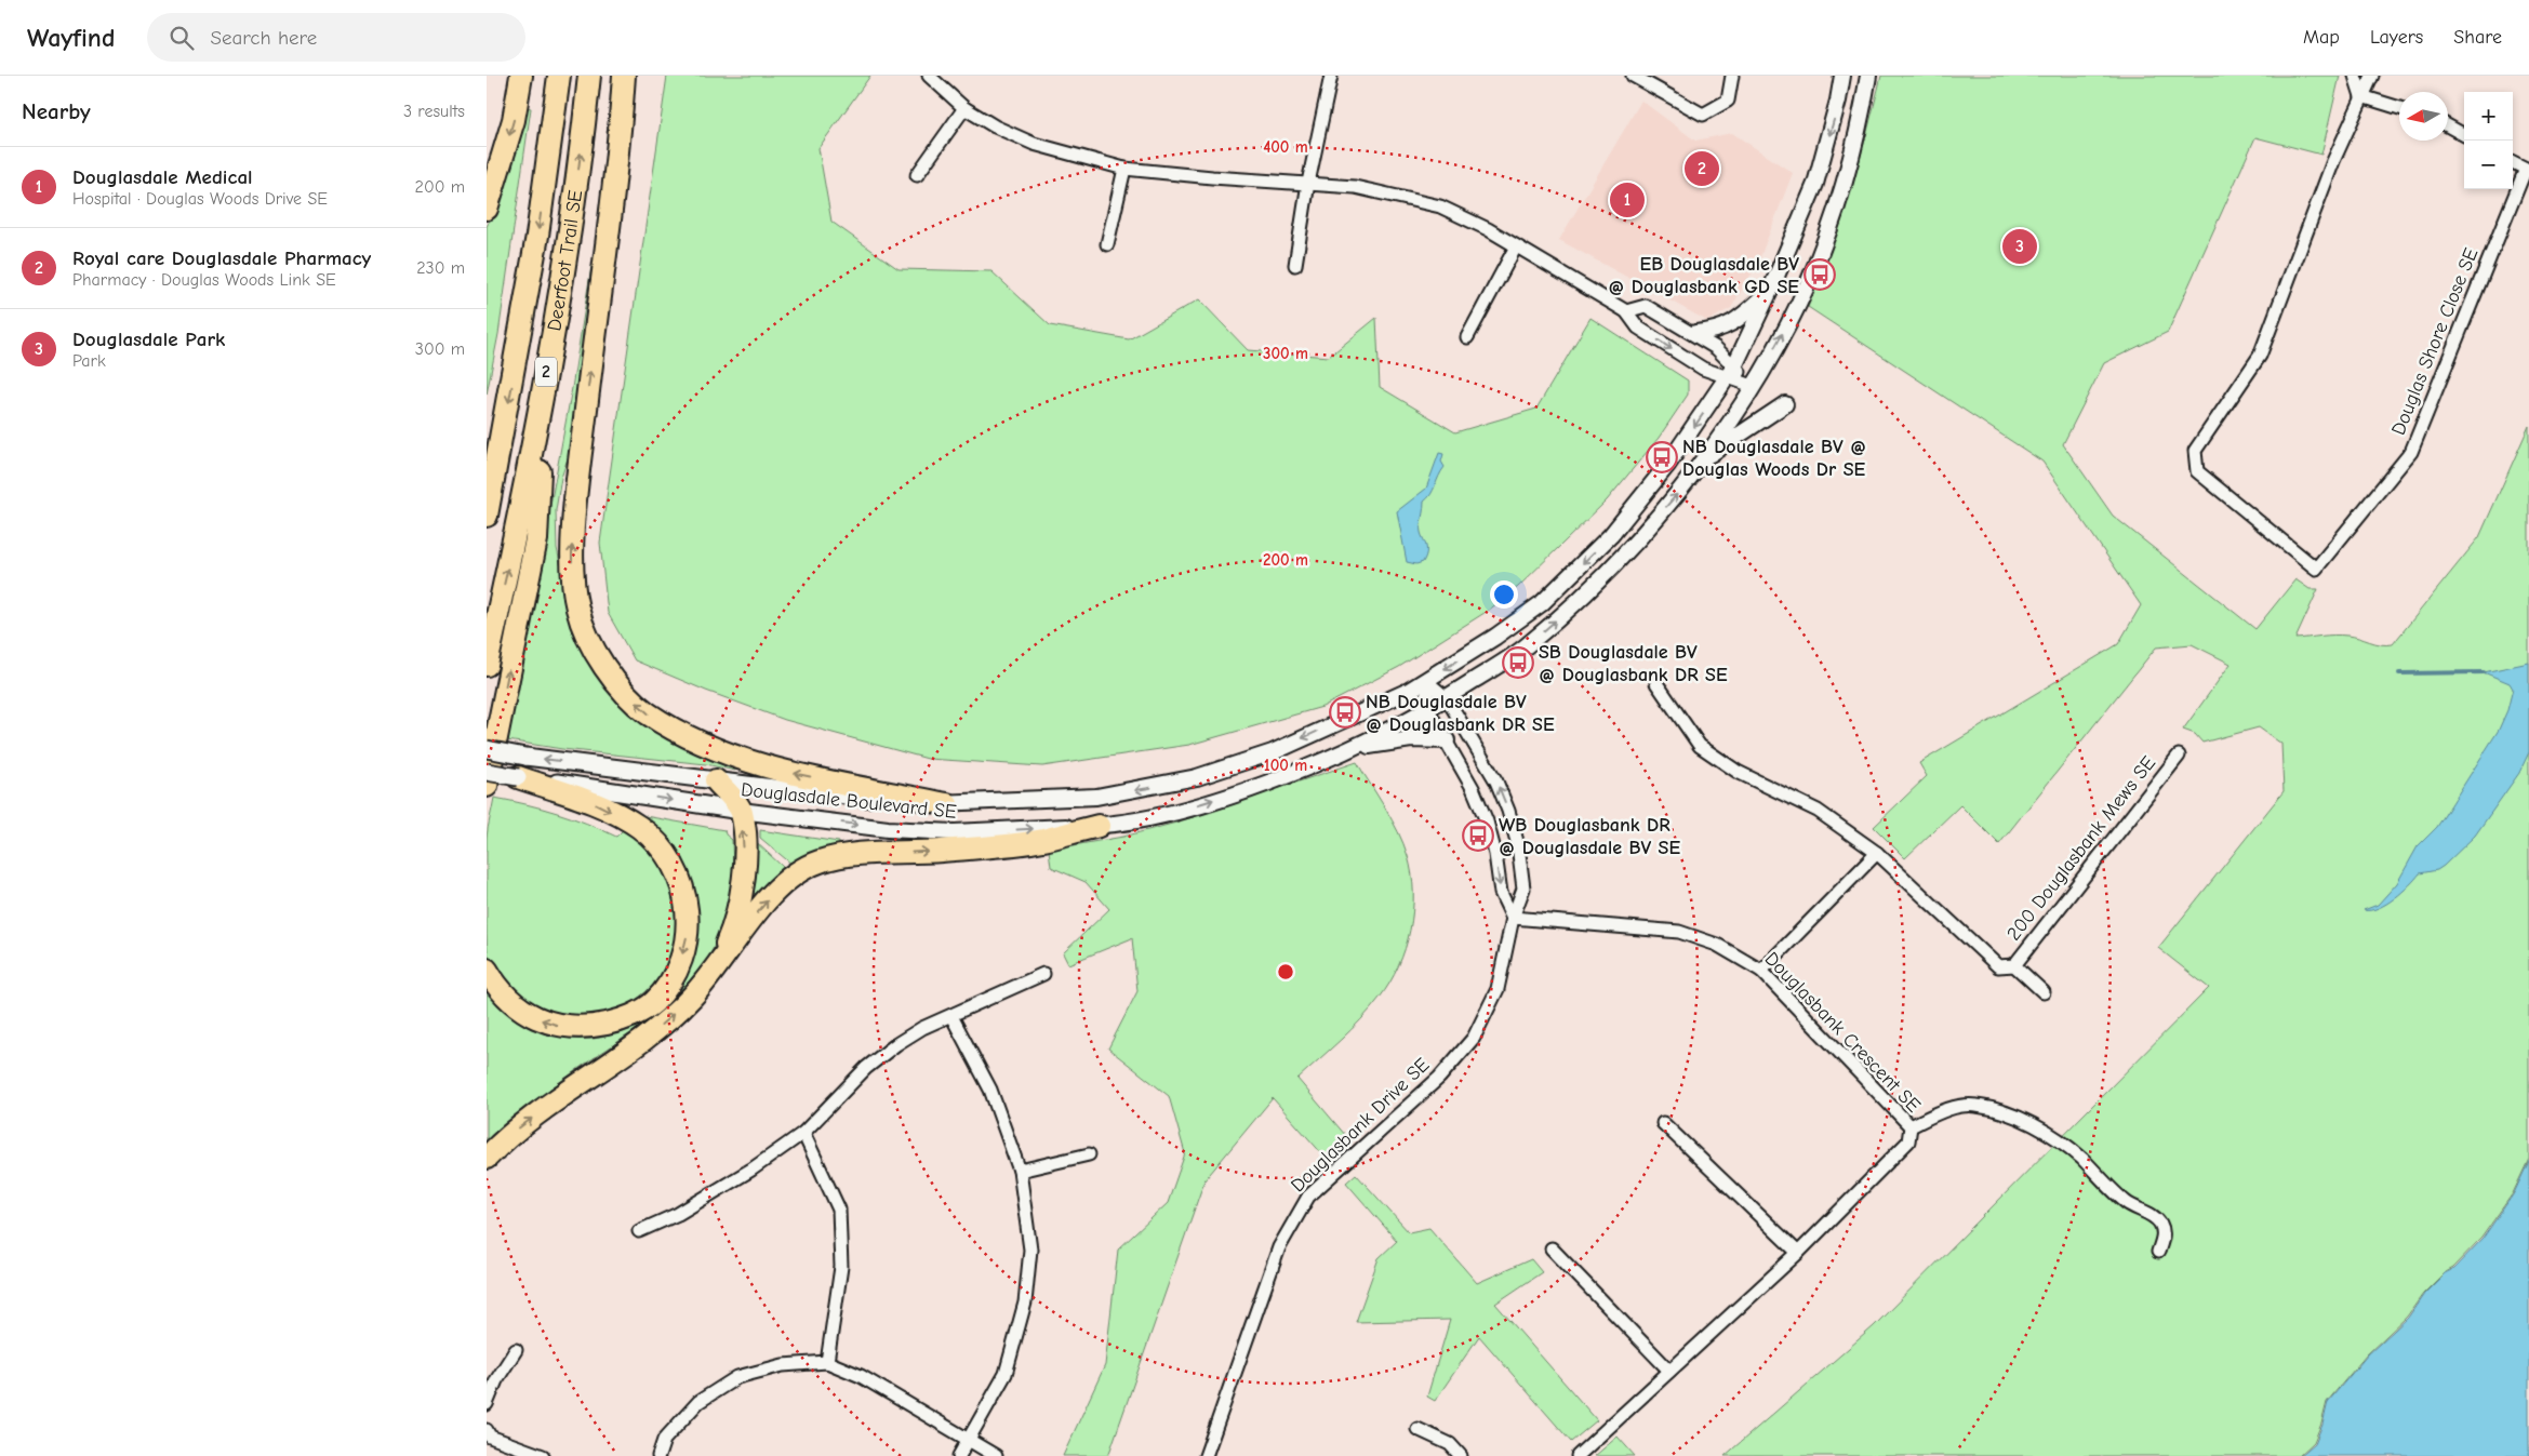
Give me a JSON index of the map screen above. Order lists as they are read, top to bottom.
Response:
{
  "streets": {
    "highway": ["Deerfoot Trail SE", "2"],
    "main road": ["Douglasdale Boulevard SE"],
    "street": [
      "Douglas Shore Close SE",
      "200 Douglasbank Mews SE",
      "Douglasbank Crescent SE",
      "Douglasbank Drive SE"
    ]
  },
  "crossings": [
    ["Douglasdale Boulevard SE", "Douglasbank Drive SE"],
    ["Douglasbank Crescent SE", "Douglasbank Drive SE"]
  ],
  "places": {
    "bus stop": [
      "EB Douglasdale BV @ Douglasbank GD SE",
      "NB Douglasdale BV @ Douglas Woods Dr SE",
      "SB Douglasdale BV @ Douglasbank DR SE",
      "NB Douglasdale BV @ Douglasbank DR SE",
      "WB Douglasbank DR @ Douglasdale BV SE"
    ]
  },
  "north": "left",
  "page": {
    "header": "Wayfind",
    "search": "Search here",
    "nav": ["Map", "Layers", "Share"],
    "heading": ["Nearby", "3 results"],
    "map_buttons": ["+", "−"],
    "list": [
      {
        "mark": "1",
        "name": "Douglasdale Medical",
        "note": "Hospital · Douglas Woods Drive SE",
        "value": "200 m"
      },
      {
        "mark": "2",
        "name": "Royal care Douglasdale Pharmacy",
        "note": "Pharmacy · Douglas Woods Link SE",
        "value": "230 m"
      },
      {
        "mark": "3",
        "name": "Douglasdale Park",
        "note": "Park",
        "value": "300 m"
      }
    ],
    "pins": ["2", "1", "3"]
  },
  "rings": [
    "400 m",
    "300 m",
    "200 m",
    "100 m"
  ]
}
